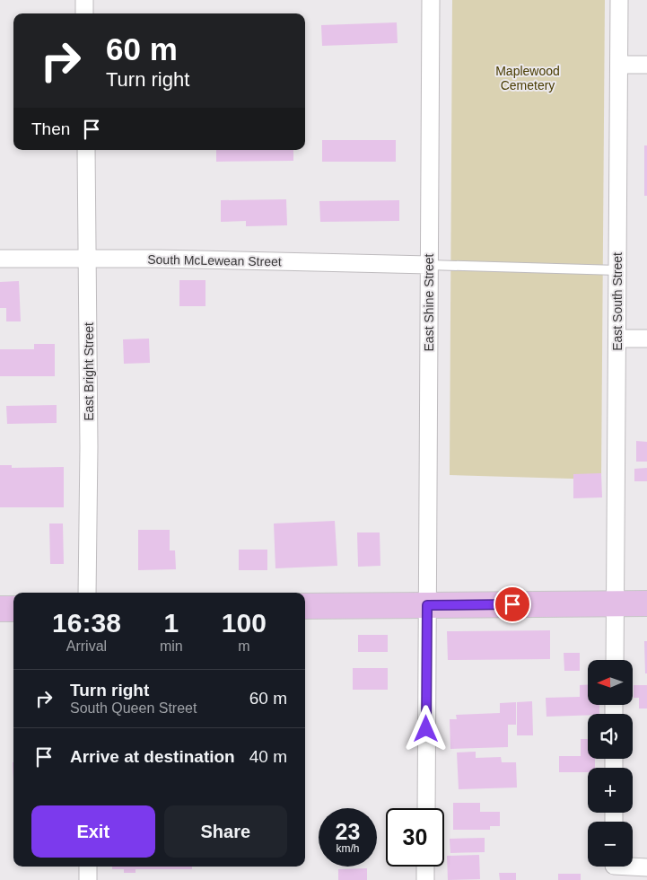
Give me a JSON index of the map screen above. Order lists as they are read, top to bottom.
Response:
{
  "streets": {
    "street": [
      "South McLewean Street",
      "East South Street",
      "East Shine Street",
      "East Bright Street"
    ]
  },
  "crossings": [
    ["South McLewean Street", "East Shine Street"],
    ["South McLewean Street", "East Bright Street"]
  ],
  "parks": ["Maplewood Cemetery"],
  "north": "left",
  "page": {
    "turn": ["60 m", "Turn right"],
    "then": "Then",
    "eta": [
      "16:38",
      "Arrival",
      "1",
      "min",
      "100",
      "m"
    ],
    "map_buttons": ["+", "−"],
    "list": [
      {
        "name": "Turn right",
        "note": "South Queen Street",
        "value": "60 m"
      },
      {
        "name": "Arrive at destination",
        "value": "40 m"
      }
    ],
    "buttons": ["Exit", "Share"],
    "speed": "23 km/h",
    "limit": "30"
  }
}
